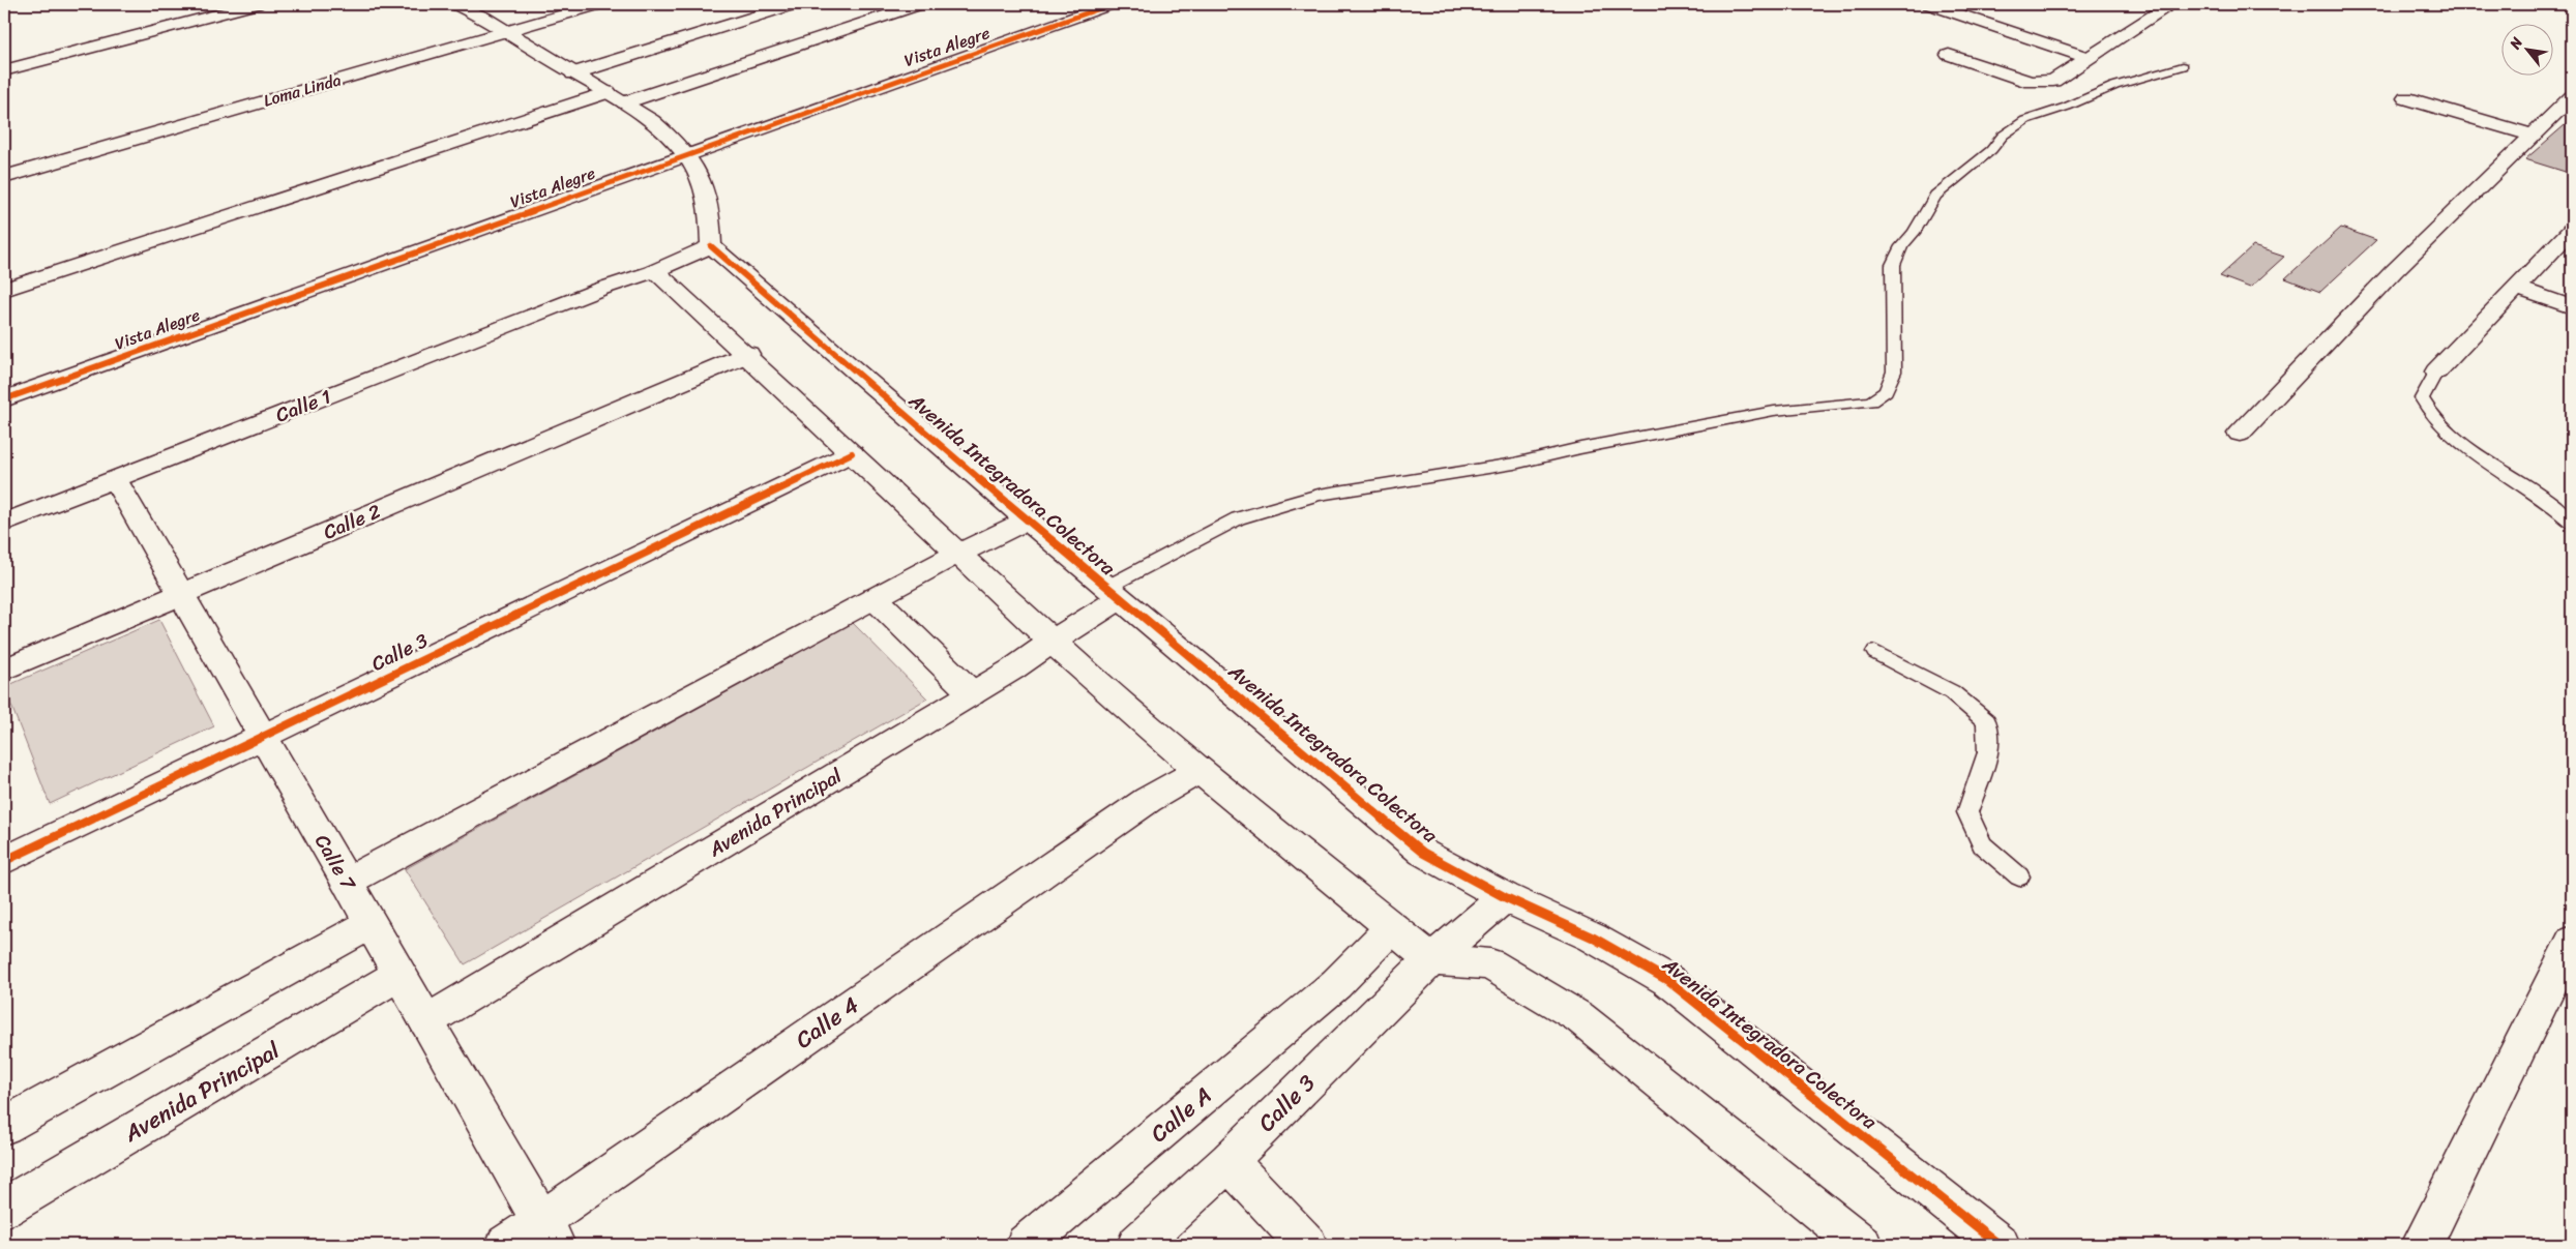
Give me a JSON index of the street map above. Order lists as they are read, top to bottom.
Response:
{
  "streets": {
    "street": [
      "Vista Alegre",
      "Loma Linda",
      "Calle 1",
      "Avenida Integradora Colectora",
      "Calle 2",
      "Calle 3",
      "Avenida Principal",
      "Calle 7",
      "Calle 4",
      "Calle A"
    ]
  },
  "crossings": [
    ["Calle 1", "Calle 7"],
    ["Avenida Integradora Colectora", "Calle 3"],
    ["Avenida Integradora Colectora", "Avenida Principal"],
    ["Calle 2", "Calle 7"],
    ["Calle 3", "Calle 7"],
    ["Avenida Principal", "Calle 7"],
    ["Calle 7", "Calle 4"]
  ],
  "north": "top left"
}
